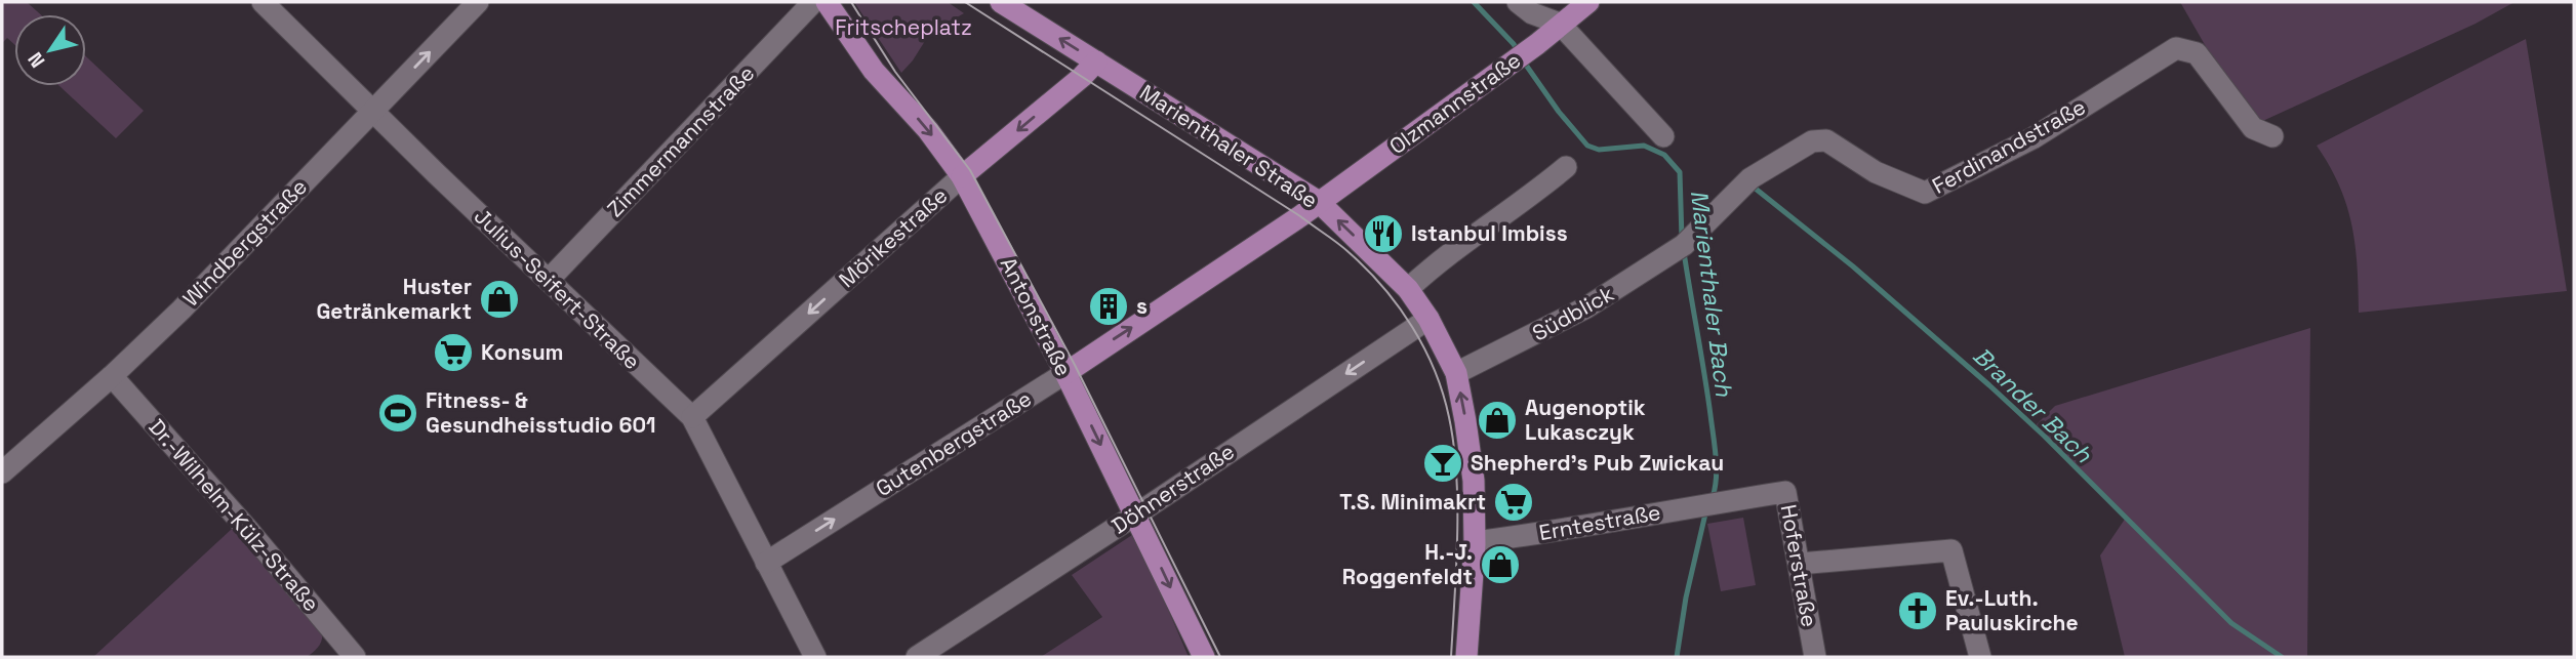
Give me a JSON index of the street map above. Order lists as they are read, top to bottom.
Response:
{
  "streets": {
    "main road": [
      "Olzmannstraße",
      "Marienthaler Straße",
      "Mörikestraße",
      "Antonstraße",
      "Gutenbergstraße"
    ],
    "street": [
      "Zimmermannstraße",
      "Ferdinandstraße",
      "Windbergstraße",
      "Julius-Seifert-Straße",
      "Südblick",
      "Döhnerstraße",
      "Dr.-Wilhelm-Külz-Straße",
      "Erntestraße",
      "Hoferstraße"
    ]
  },
  "crossings": [
    ["Olzmannstraße", "Marienthaler Straße"],
    ["Olzmannstraße", "Gutenbergstraße"],
    ["Zimmermannstraße", "Julius-Seifert-Straße"],
    ["Marienthaler Straße", "Mörikestraße"],
    ["Marienthaler Straße", "Südblick"],
    ["Marienthaler Straße", "Gutenbergstraße"],
    ["Marienthaler Straße", "Döhnerstraße"],
    ["Marienthaler Straße", "Erntestraße"],
    ["Ferdinandstraße", "Südblick"],
    ["Mörikestraße", "Julius-Seifert-Straße"],
    ["Mörikestraße", "Antonstraße"],
    ["Windbergstraße", "Julius-Seifert-Straße"],
    ["Windbergstraße", "Dr.-Wilhelm-Külz-Straße"],
    ["Julius-Seifert-Straße", "Gutenbergstraße"],
    ["Antonstraße", "Gutenbergstraße"],
    ["Antonstraße", "Döhnerstraße"],
    ["Erntestraße", "Hoferstraße"]
  ],
  "one_way": [
    "Marienthaler Straße",
    "Mörikestraße",
    "Antonstraße",
    "Gutenbergstraße",
    "Döhnerstraße"
  ],
  "water": ["Marienthaler Bach", "Brander Bach"],
  "parks": ["Fritscheplatz"],
  "places": {
    "restaurant": ["Istanbul Imbiss"],
    "shop": ["Huster Getränkemarkt", "Augenoptik Lukasczyk", "H.-J. Roggenfeldt"],
    "building": ["s"],
    "supermarket": ["Konsum", "T.S. Minimakrt"],
    "sports": ["Fitness- & Gesundheisstudio 601"],
    "bar": ["Shepherd's Pub Zwickau"],
    "church": ["Ev.-Luth. Pauluskirche"]
  },
  "north": "bottom left"
}
